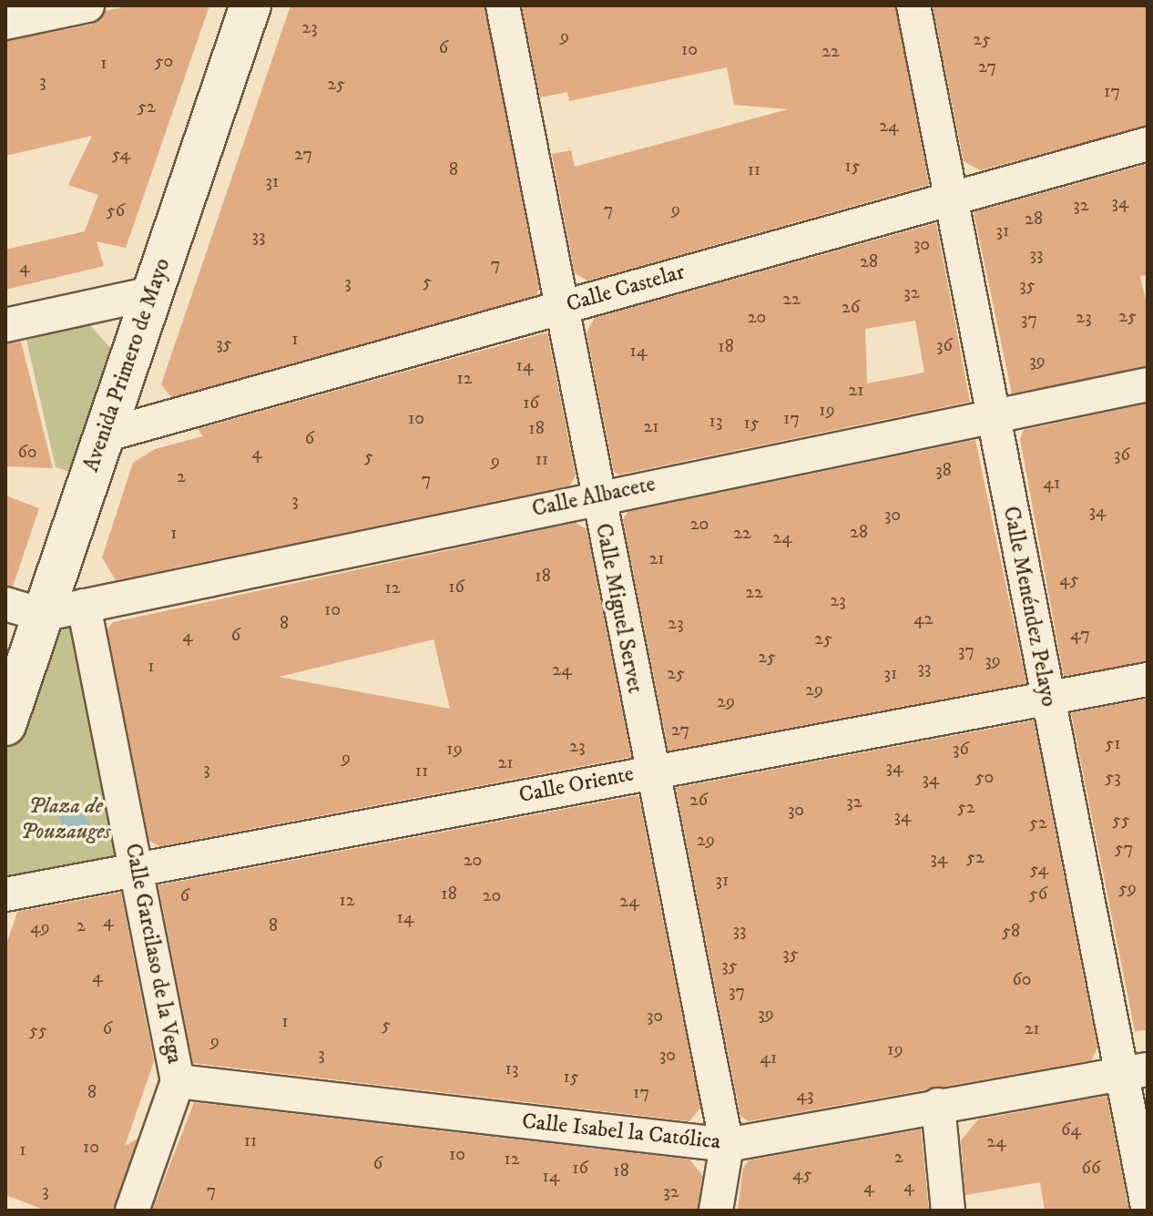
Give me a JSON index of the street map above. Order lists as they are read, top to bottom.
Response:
{
  "streets": {
    "street": [
      "Calle Castelar",
      "Avenida Primero de Mayo",
      "Calle Albacete",
      "Calle Menéndez Pelayo",
      "Calle Miguel Servet",
      "Calle Oriente",
      "Calle Garcilaso de la Vega",
      "Calle Isabel la Católica"
    ]
  },
  "crossings": [
    ["Calle Castelar", "Avenida Primero de Mayo"],
    ["Calle Castelar", "Calle Menéndez Pelayo"],
    ["Calle Castelar", "Calle Miguel Servet"],
    ["Avenida Primero de Mayo", "Calle Albacete"],
    ["Calle Albacete", "Calle Menéndez Pelayo"],
    ["Calle Albacete", "Calle Miguel Servet"],
    ["Calle Albacete", "Calle Garcilaso de la Vega"],
    ["Calle Menéndez Pelayo", "Calle Oriente"],
    ["Calle Menéndez Pelayo", "Calle Isabel la Católica"],
    ["Calle Miguel Servet", "Calle Oriente"],
    ["Calle Miguel Servet", "Calle Isabel la Católica"],
    ["Calle Oriente", "Calle Garcilaso de la Vega"],
    ["Calle Garcilaso de la Vega", "Calle Isabel la Católica"]
  ],
  "parks": ["Plaza de Pouzauges"],
  "house_numbers": [
    "23",
    "9",
    "25",
    "6",
    "10",
    "22",
    "50",
    "1",
    "27",
    "3",
    "25",
    "17",
    "52",
    "24",
    "54",
    "27",
    "15",
    "8",
    "11",
    "31",
    "34",
    "32",
    "7",
    "9",
    "56",
    "28",
    "31",
    "33",
    "30",
    "33",
    "28",
    "7",
    "4",
    "5",
    "3",
    "35",
    "32",
    "22",
    "26",
    "25",
    "20",
    "23",
    "37",
    "1",
    "35",
    "36",
    "18",
    "14",
    "39",
    "14",
    "12",
    "21",
    "16",
    "19",
    "10",
    "17",
    "13",
    "15",
    "21",
    "18",
    "6",
    "60",
    "4",
    "36",
    "5",
    "11",
    "9",
    "38",
    "2",
    "7",
    "41",
    "3",
    "34",
    "30",
    "20",
    "28",
    "1",
    "22",
    "24",
    "21",
    "18",
    "45",
    "16",
    "12",
    "22",
    "23",
    "10",
    "42",
    "8",
    "23",
    "47",
    "6",
    "4",
    "25",
    "37",
    "25",
    "39",
    "1",
    "33",
    "24",
    "25",
    "31",
    "29",
    "29",
    "27",
    "51",
    "23",
    "19",
    "36",
    "9",
    "21",
    "34",
    "3",
    "11",
    "50",
    "53",
    "34",
    "26",
    "32",
    "52",
    "30",
    "34",
    "55",
    "52",
    "29",
    "57",
    "52",
    "34",
    "20",
    "54",
    "31",
    "59",
    "18",
    "56",
    "6",
    "20",
    "12",
    "24",
    "14",
    "4",
    "2",
    "8",
    "49",
    "33",
    "58",
    "35",
    "35",
    "4",
    "60",
    "37",
    "39",
    "30",
    "1",
    "5",
    "6",
    "21",
    "55",
    "9",
    "19",
    "3",
    "30",
    "41",
    "13",
    "15",
    "8",
    "17",
    "43",
    "64",
    "11",
    "24",
    "10",
    "1",
    "10",
    "2",
    "12",
    "6",
    "16",
    "66",
    "18",
    "45",
    "14",
    "4",
    "4",
    "3",
    "7",
    "32"
  ]
}
